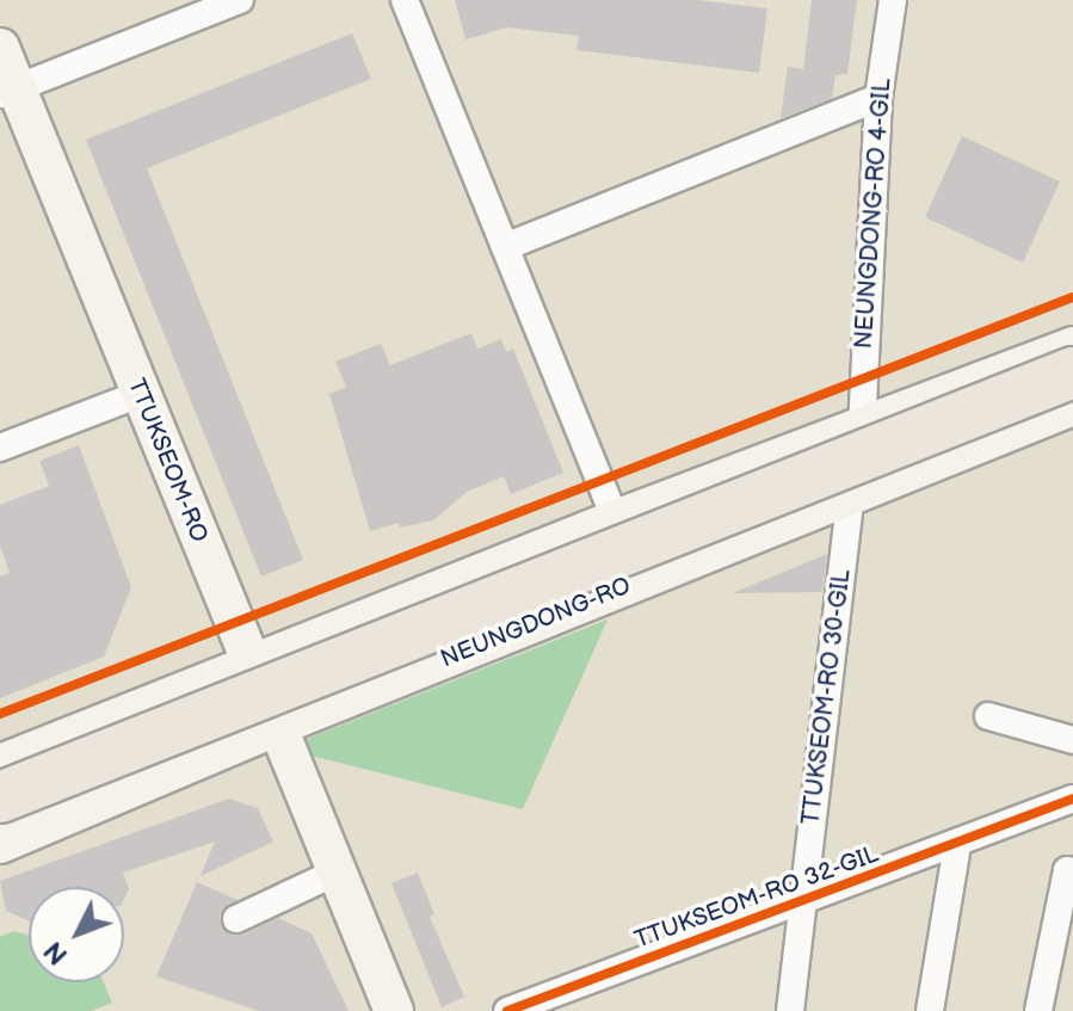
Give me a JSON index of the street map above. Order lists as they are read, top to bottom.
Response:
{
  "streets": {
    "main road": ["TTUKSEOM-RO", "NEUNGDONG-RO"],
    "street": ["NEUNGDONG-RO 4-GIL", "TTUKSEOM-RO 30-GIL", "TTUKSEOM-RO 32-GIL"]
  },
  "crossings": [
    ["TTUKSEOM-RO", "NEUNGDONG-RO"],
    ["NEUNGDONG-RO", "TTUKSEOM-RO 30-GIL"],
    ["TTUKSEOM-RO 30-GIL", "TTUKSEOM-RO 32-GIL"]
  ],
  "north": "bottom left"
}
